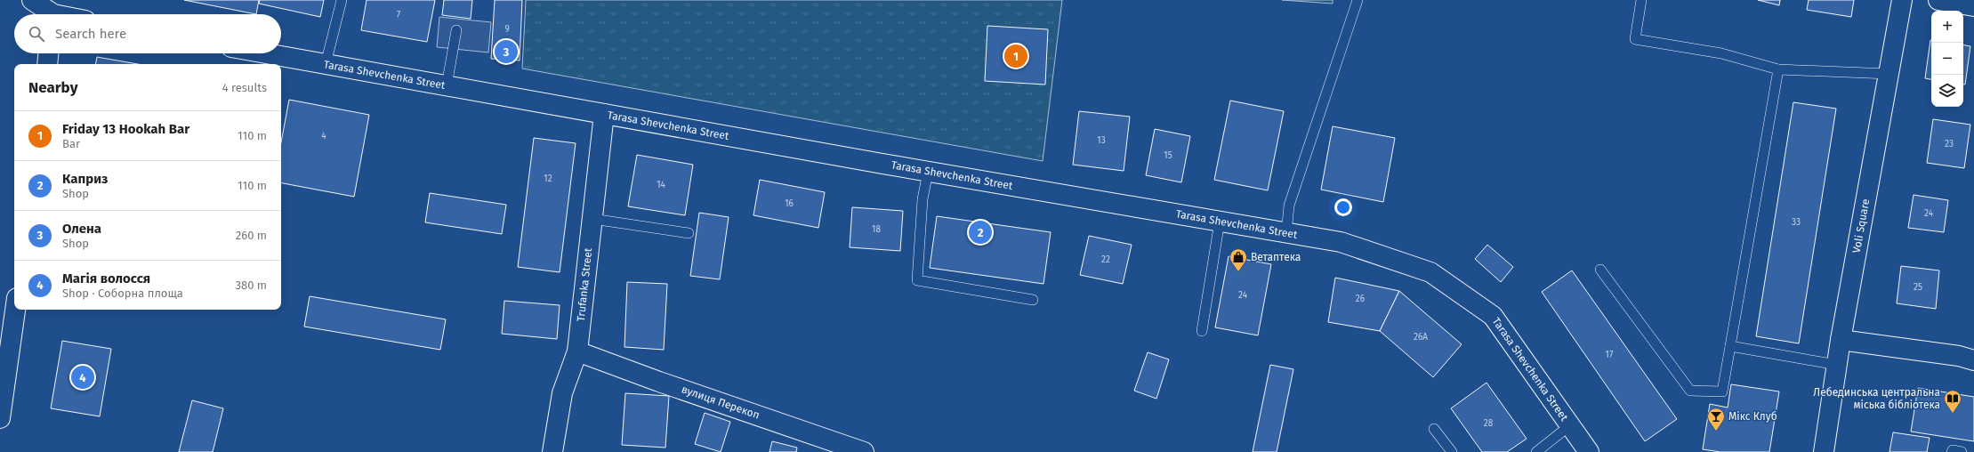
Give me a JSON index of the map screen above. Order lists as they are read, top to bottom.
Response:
{
  "streets": {
    "main road": [
      "Tarasa Shevchenka Street",
      "Voli Square",
      "Trufanka Street",
      "вулиця Перекоп"
    ]
  },
  "crossings": [
    ["Tarasa Shevchenka Street", "Trufanka Street"],
    ["Trufanka Street", "вулиця Перекоп"]
  ],
  "places": {
    "shop": ["Ветаптека"],
    "library": ["Лебединська центральна міська бібліотека"],
    "bar": ["Мікс Клуб"]
  },
  "house_numbers": [
    "7",
    "9",
    "4",
    "13",
    "23",
    "15",
    "12",
    "14",
    "16",
    "24",
    "33",
    "18",
    "22",
    "25",
    "24",
    "26",
    "26А",
    "17",
    "28"
  ],
  "page": {
    "map_buttons": ["+", "−"],
    "search": "Search here",
    "pins": [
      "3",
      "1",
      "2",
      "4"
    ],
    "heading": ["Nearby", "4 results"],
    "list": [
      {
        "mark": "1",
        "name": "Friday 13 Hookah Bar",
        "note": "Bar",
        "value": "110 m"
      },
      {
        "mark": "2",
        "name": "Каприз",
        "note": "Shop",
        "value": "110 m"
      },
      {
        "mark": "3",
        "name": "Олена",
        "note": "Shop",
        "value": "260 m"
      },
      {
        "mark": "4",
        "name": "Магія волосся",
        "note": "Shop · Соборна площа",
        "value": "380 m"
      }
    ]
  }
}
